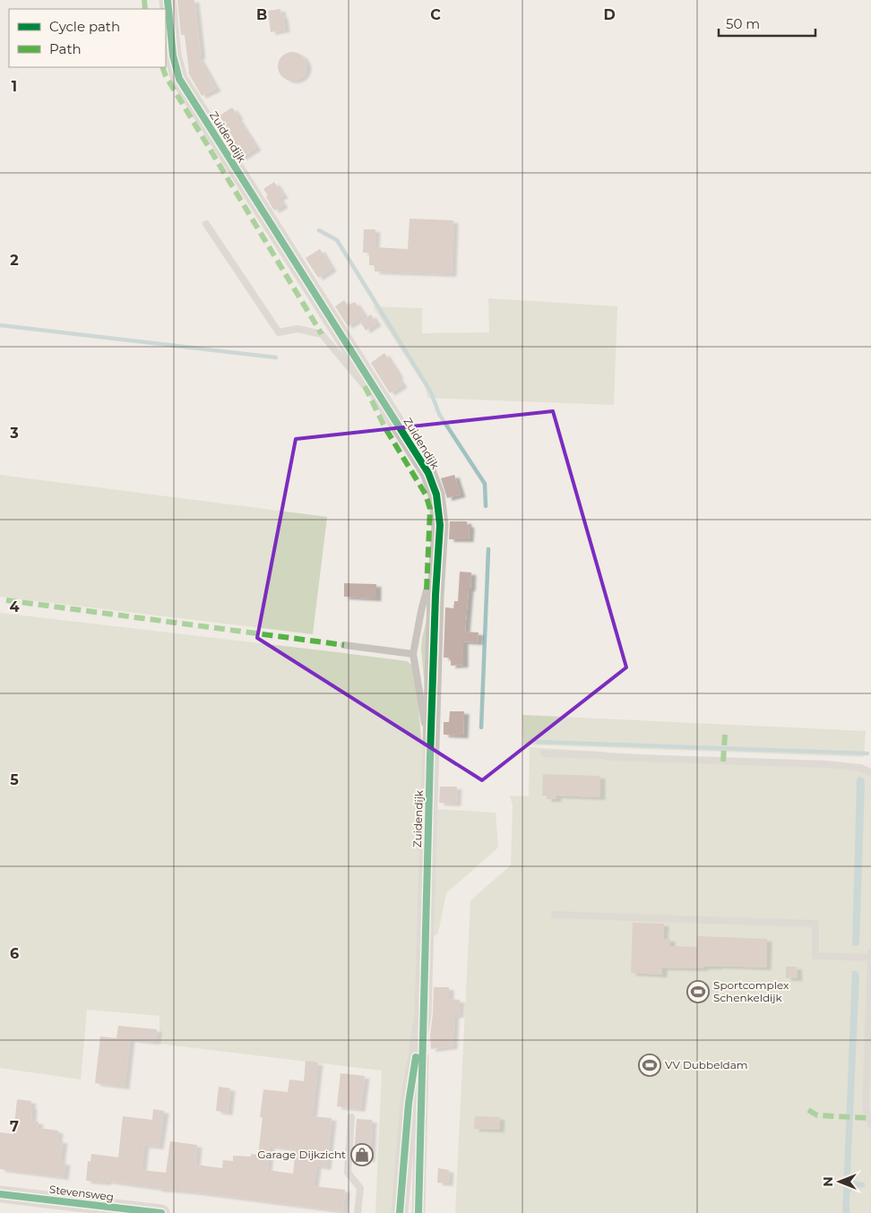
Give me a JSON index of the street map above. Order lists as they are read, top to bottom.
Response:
{
  "streets": {
    "street": ["Zuidendijk", "Stevensweg"]
  },
  "places": {
    "sports": ["Sportcomplex Schenkeldijk", "VV Dubbeldam"],
    "shop": ["Garage Dijkzicht"]
  },
  "legend": ["Cycle path", "Path"],
  "scale_bar": "50 m",
  "north": "left",
  "grid": {
    "columns": ["B", "C", "D"],
    "rows": [
      "1",
      "2",
      "3",
      "4",
      "5",
      "6",
      "7"
    ]
  }
}
